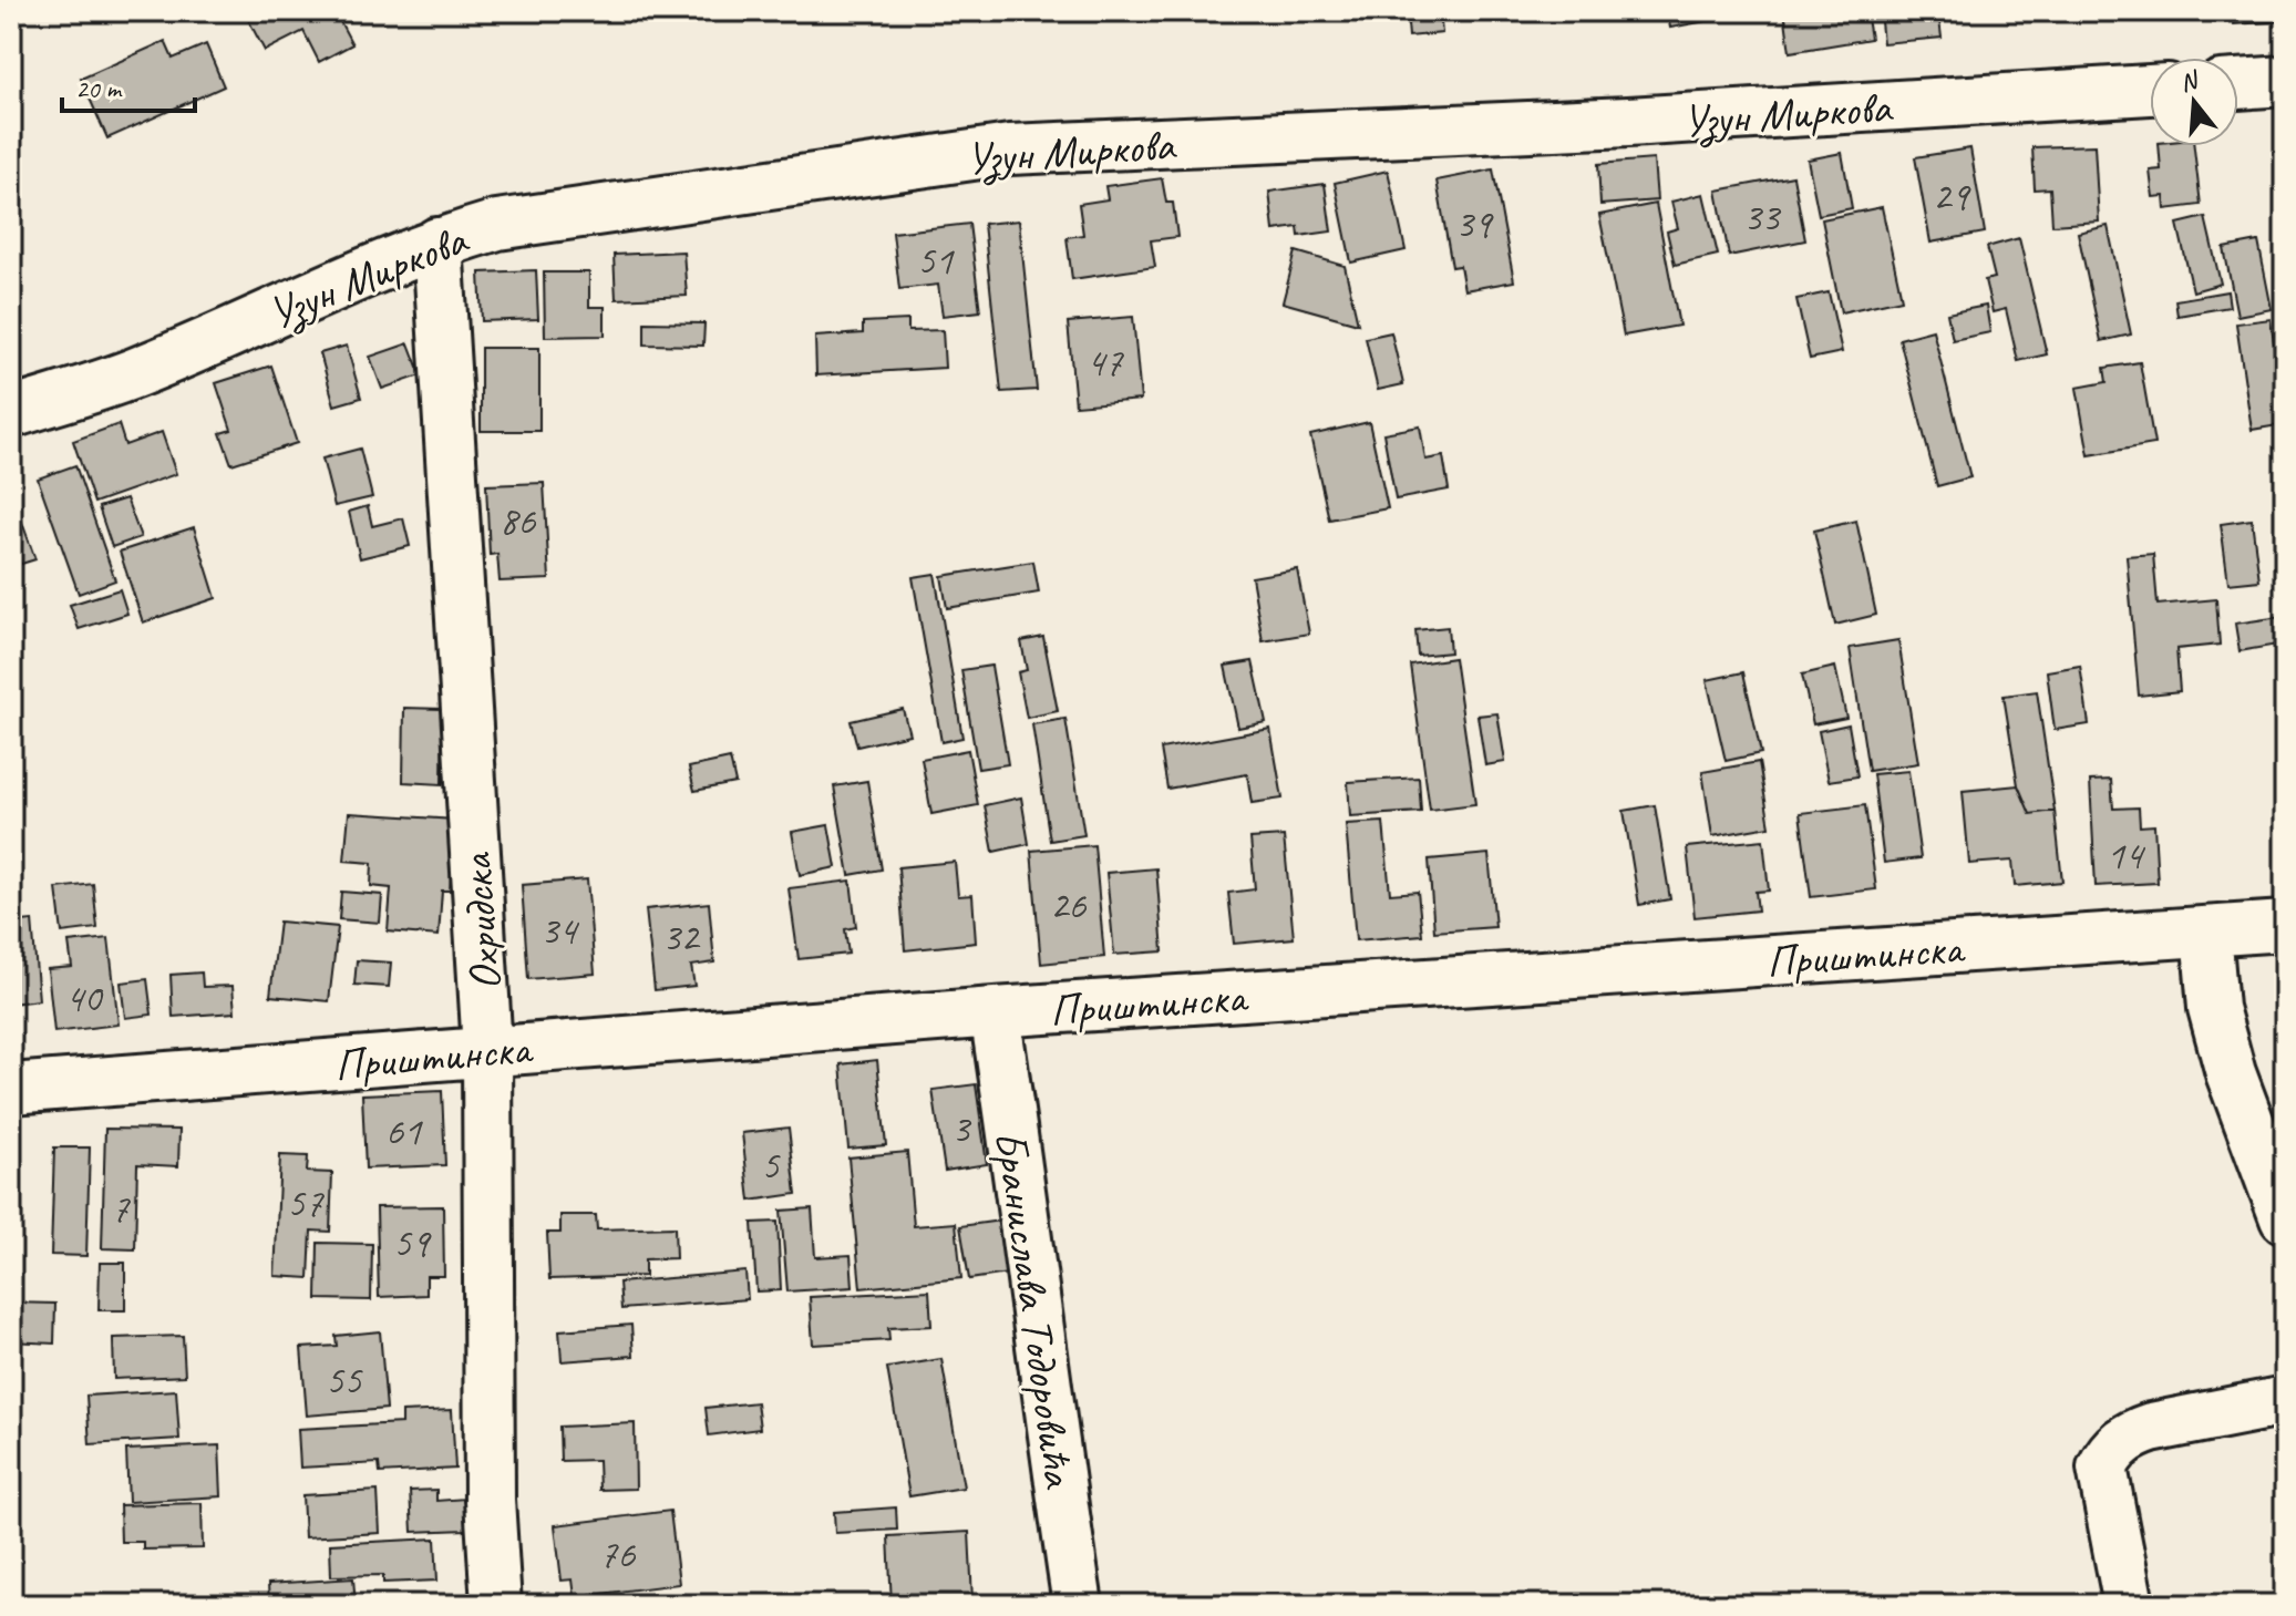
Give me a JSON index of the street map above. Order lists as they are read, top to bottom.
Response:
{
  "streets": {
    "street": [
      "Узун Миркова",
      "Охридска",
      "Приштинска",
      "Бранислава Тодоровића"
    ]
  },
  "crossings": [
    ["Узун Миркова", "Охридска"],
    ["Охридска", "Приштинска"],
    ["Приштинска", "Бранислава Тодоровића"]
  ],
  "house_numbers": [
    "29",
    "33",
    "39",
    "51",
    "47",
    "86",
    "14",
    "26",
    "34",
    "32",
    "40",
    "3",
    "61",
    "5",
    "57",
    "7",
    "59",
    "55",
    "76"
  ],
  "scale_bar": "20 m",
  "north": "top"
}
